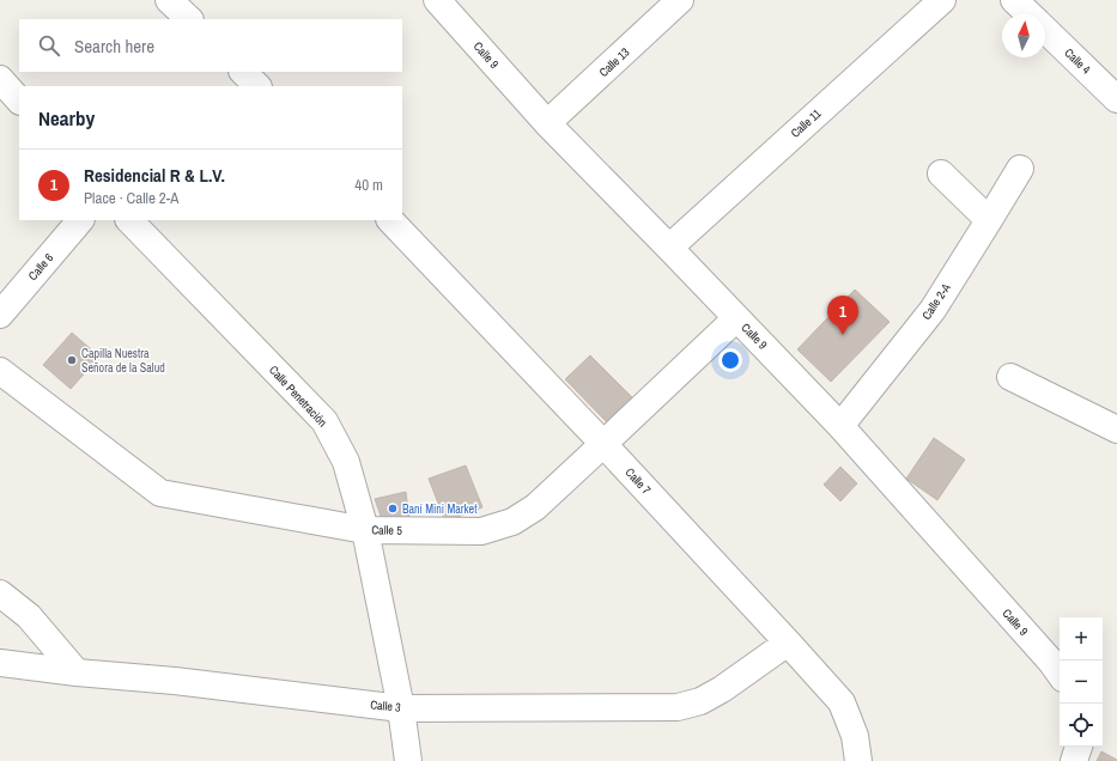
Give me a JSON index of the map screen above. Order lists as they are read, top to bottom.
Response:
{
  "streets": {
    "street": [
      "Calle 9",
      "Calle 4",
      "Calle 13",
      "Calle 11",
      "Calle 6",
      "Calle 2-A",
      "Calle Penetración",
      "Calle 7",
      "Calle 5",
      "Calle 3"
    ]
  },
  "crossings": [
    ["Calle 9", "Calle 13"],
    ["Calle 9", "Calle 11"],
    ["Calle 9", "Calle 2-A"],
    ["Calle 9", "Calle 5"],
    ["Calle Penetración", "Calle 5"],
    ["Calle Penetración", "Calle 3"],
    ["Calle 7", "Calle 5"],
    ["Calle 7", "Calle 3"]
  ],
  "places": ["Capilla Nuestra Señora de la Salud", "Baní Mini Market"],
  "north": "top",
  "page": {
    "search": "Search here",
    "heading": "Nearby",
    "list": [
      {
        "mark": "1",
        "name": "Residencial R & L.V.",
        "note": "Place · Calle 2-A",
        "value": "40 m"
      }
    ],
    "pins": "1",
    "map_buttons": ["+", "−"]
  }
}
